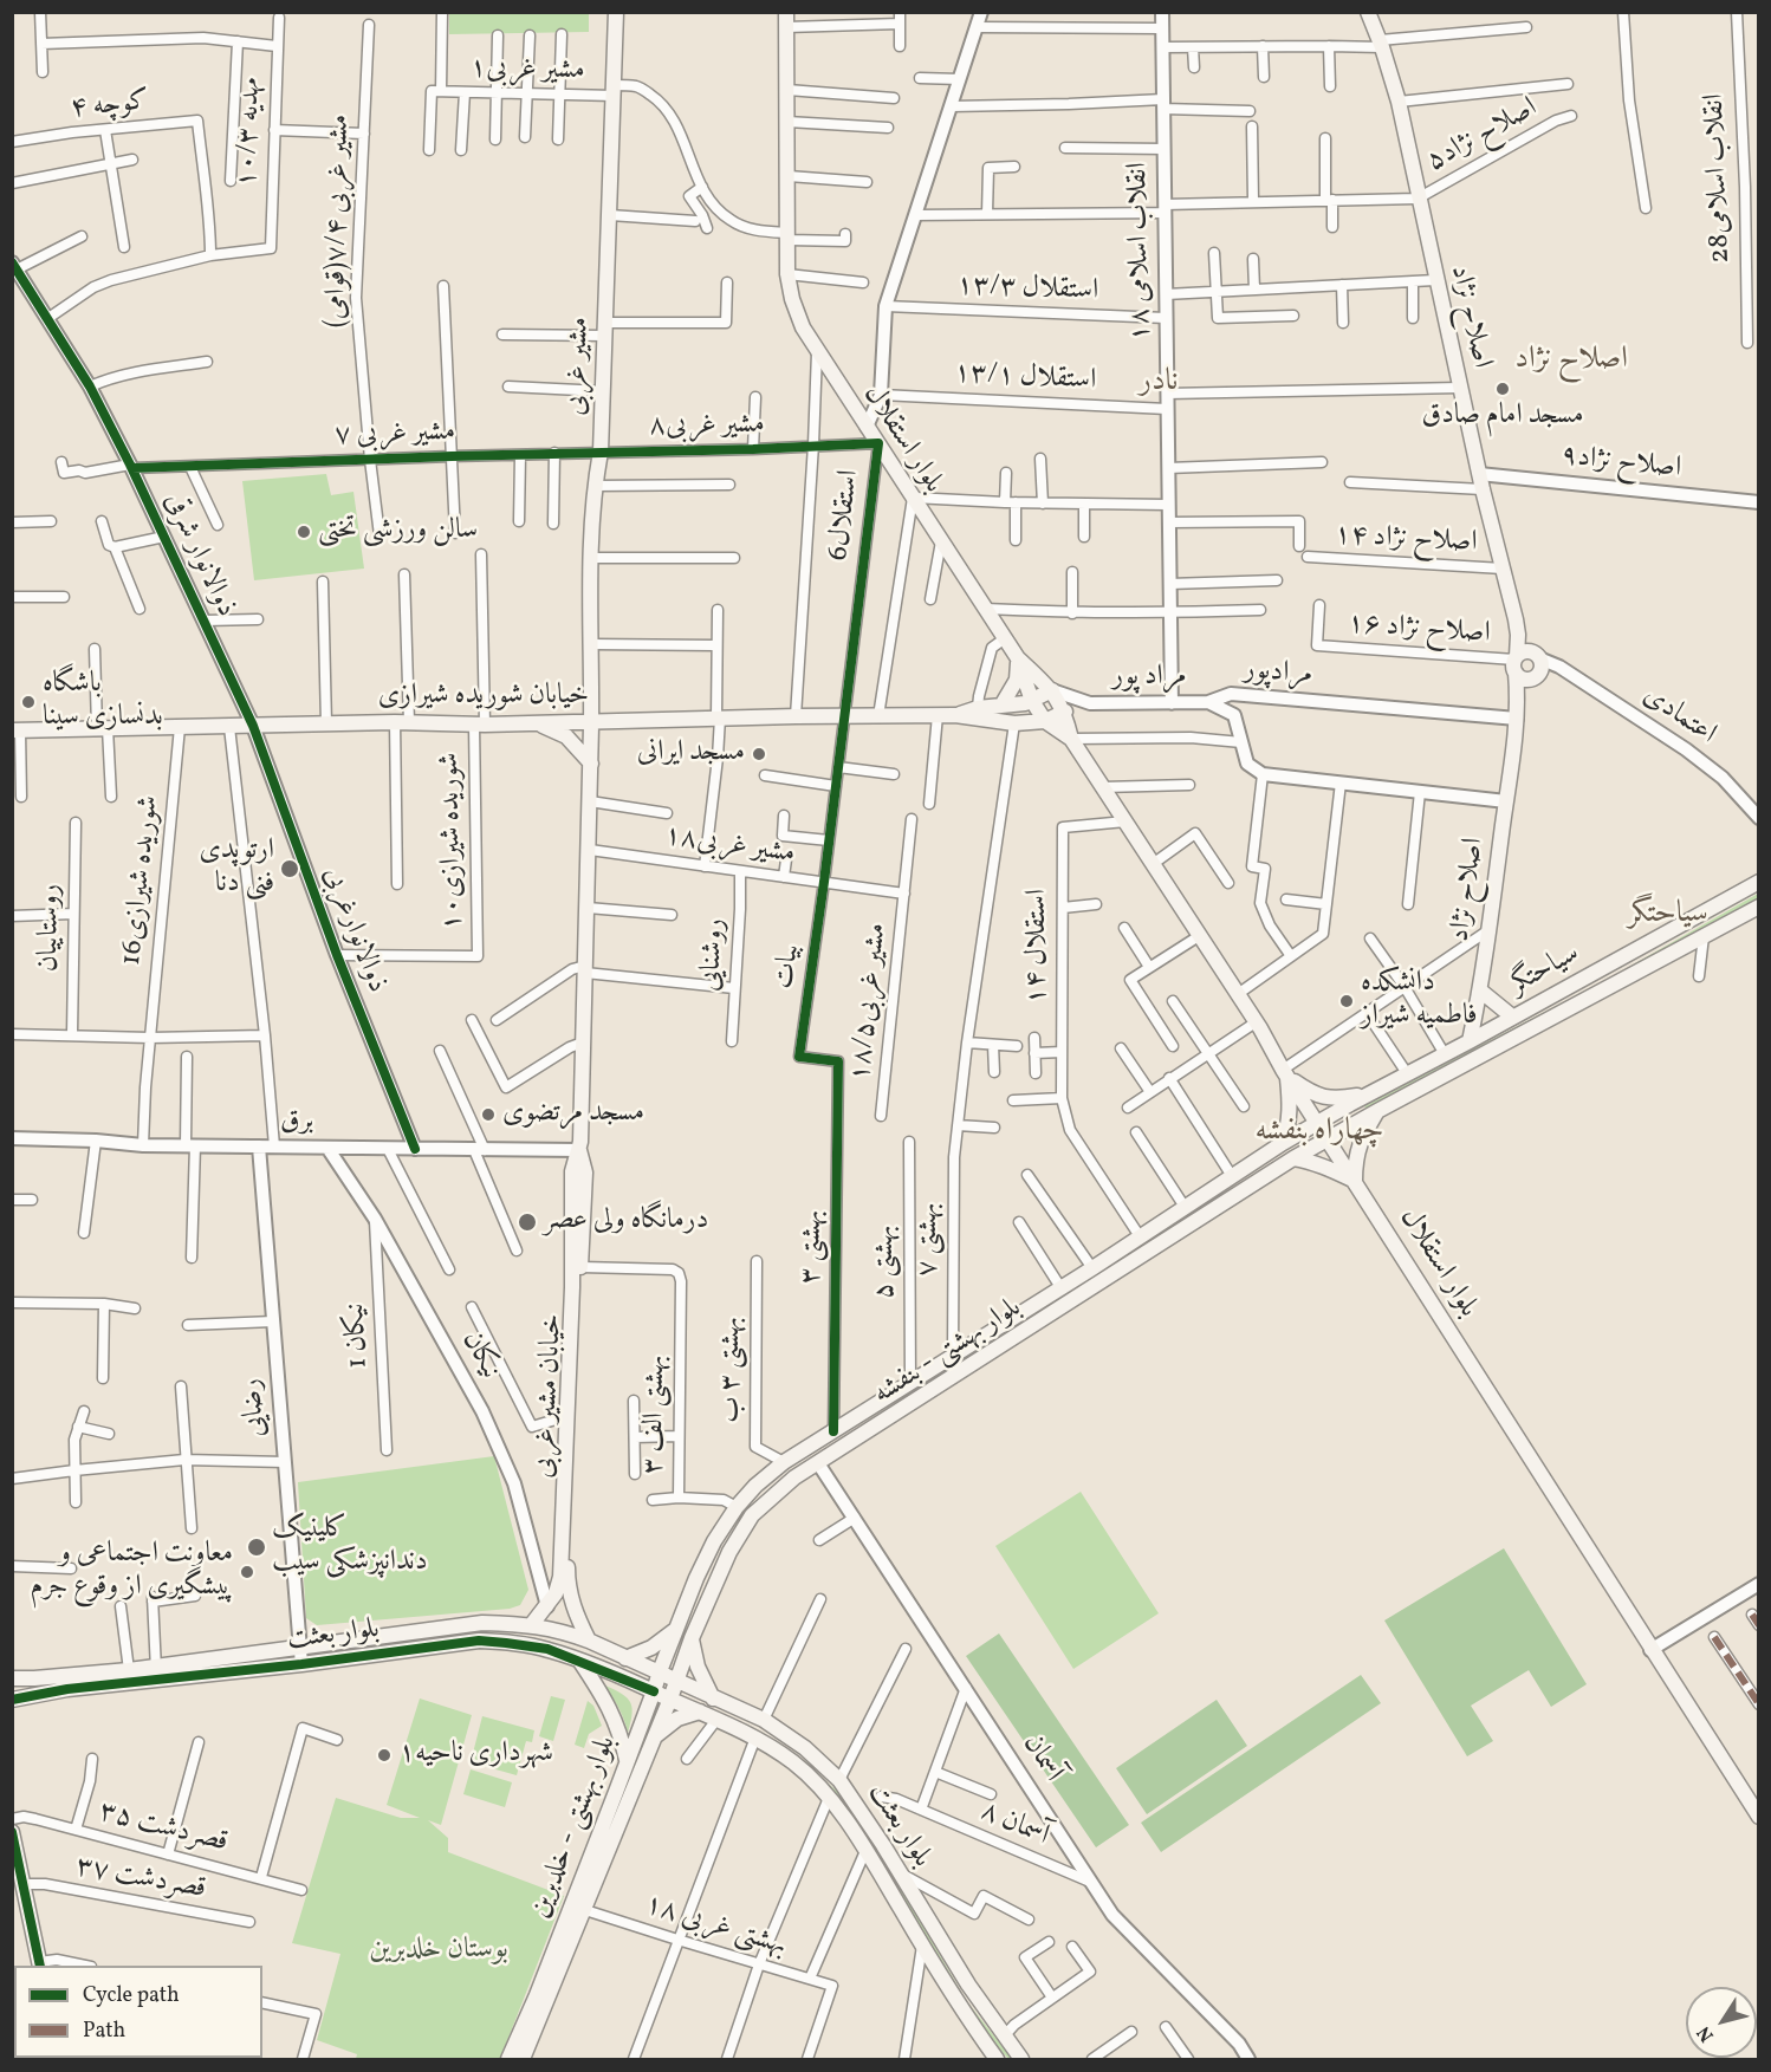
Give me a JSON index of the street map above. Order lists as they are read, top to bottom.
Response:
{
  "streets": {
    "main road": [
      "اصلاح نژاد",
      "مشیر غربی",
      "بلوار استقلال",
      "خیابان شوریده شیرازی",
      "سیاحتگر",
      "بلوار بهشتی - بنفشه",
      "خیابان مشیر غربی",
      "بلوار بعثت",
      "بلوار بهشتی - خلدبرین"
    ],
    "street": [
      "مشیر غربی۱",
      "کوچه ۴",
      "مهدیه ۱۰/۳",
      "اصلاح نژاد۵",
      "28انقلاب اسلامی",
      "(قوامی)مشیر غربی ۷/۴",
      "۱۸ انقلاب اسلامی",
      "۱۳/۳ استقلال",
      "۱۳/۱ استقلال",
      "مشیر غربی۸",
      "مشیر غربی ۷",
      "اصلاح نژاد۹",
      "استقلال6",
      "۱۴ اصلاح نژاد",
      "ذوالانوار شرقی",
      "۱۶ اصلاح نژاد",
      "مرادپور",
      "مراد پور",
      "اعتمادی",
      "۱۰شوریده شیرازی",
      "مشیر غربی۱۸",
      "شوریده شیرازی16",
      "روستاییان",
      "ذوالانوارغربی",
      "استقلال ۱۴",
      "روشنایی",
      "بیات",
      "مشیر غربی۱۸/۵",
      "برق",
      "بهشتی ۷",
      "بهشتی ۳",
      "بهشتی ۵",
      "نیکان 1",
      "نیکان",
      "بهشتی ۳ ب",
      "رضایی",
      "بهشتی الف ۳",
      "آسمان",
      "۸ آسمان",
      "قصردشت ۳۵",
      "قصردشت ۳۷",
      "بهشتی غربی ۱۸"
    ]
  },
  "crossings": [
    ["مشیر غربی۱", "مشیر غربی"],
    ["کوچه ۴", "مهدیه ۱۰/۳"],
    ["اصلاح نژاد۵", "اصلاح نژاد"],
    ["(قوامی)مشیر غربی ۷/۴", "مشیر غربی ۷"],
    ["۱۸ انقلاب اسلامی", "۱۳/۳ استقلال"],
    ["۱۸ انقلاب اسلامی", "۱۳/۱ استقلال"],
    ["۱۸ انقلاب اسلامی", "مراد پور"],
    ["اصلاح نژاد", "اصلاح نژاد۹"],
    ["اصلاح نژاد", "۱۴ اصلاح نژاد"],
    ["اصلاح نژاد", "مرادپور"],
    ["اصلاح نژاد", "سیاحتگر"],
    ["مشیر غربی", "مشیر غربی۸"],
    ["مشیر غربی", "مشیر غربی ۷"],
    ["مشیر غربی", "خیابان شوریده شیرازی"],
    ["مشیر غربی", "خیابان مشیر غربی"],
    ["مشیر غربی۸", "مشیر غربی ۷"],
    ["مشیر غربی۸", "بلوار استقلال"],
    ["مشیر غربی۸", "استقلال6"],
    ["مشیر غربی ۷", "ذوالانوار شرقی"],
    ["بلوار استقلال", "استقلال6"],
    ["بلوار استقلال", "مراد پور"],
    ["بلوار استقلال", "خیابان شوریده شیرازی"],
    ["بلوار استقلال", "استقلال ۱۴"],
    ["بلوار استقلال", "سیاحتگر"],
    ["بلوار استقلال", "بلوار بهشتی - بنفشه"],
    ["استقلال6", "خیابان شوریده شیرازی"],
    ["استقلال6", "بیات"],
    ["ذوالانوار شرقی", "خیابان شوریده شیرازی"],
    ["ذوالانوار شرقی", "ذوالانوارغربی"],
    ["مرادپور", "مراد پور"],
    ["مراد پور", "خیابان شوریده شیرازی"],
    ["خیابان شوریده شیرازی", "۱۰شوریده شیرازی"],
    ["خیابان شوریده شیرازی", "شوریده شیرازی16"],
    ["خیابان شوریده شیرازی", "ذوالانوارغربی"],
    ["خیابان شوریده شیرازی", "بیات"],
    ["خیابان شوریده شیرازی", "بهشتی ۷"],
    ["۱۰شوریده شیرازی", "ذوالانوارغربی"],
    ["مشیر غربی۱۸", "روشنایی"],
    ["مشیر غربی۱۸", "بیات"],
    ["مشیر غربی۱۸", "مشیر غربی۱۸/۵"],
    ["مشیر غربی۱۸", "خیابان مشیر غربی"],
    ["شوریده شیرازی16", "برق"],
    ["ذوالانوارغربی", "برق"],
    ["استقلال ۱۴", "بلوار بهشتی - بنفشه"],
    ["بیات", "بهشتی ۳"],
    ["سیاحتگر", "بلوار بهشتی - بنفشه"],
    ["برق", "نیکان"],
    ["برق", "خیابان مشیر غربی"],
    ["برق", "رضایی"],
    ["بهشتی ۷", "بلوار بهشتی - بنفشه"],
    ["بهشتی ۳", "بلوار بهشتی - بنفشه"],
    ["بهشتی ۵", "بلوار بهشتی - بنفشه"],
    ["نیکان 1", "نیکان"],
    ["بلوار بهشتی - بنفشه", "بهشتی ۳ ب"],
    ["بلوار بهشتی - بنفشه", "بهشتی الف ۳"],
    ["بلوار بهشتی - بنفشه", "بلوار بعثت"],
    ["بلوار بهشتی - بنفشه", "آسمان"],
    ["بلوار بهشتی - بنفشه", "بلوار بهشتی - خلدبرین"],
    ["نیکان", "خیابان مشیر غربی"],
    ["خیابان مشیر غربی", "بهشتی الف ۳"],
    ["خیابان مشیر غربی", "بلوار بعثت"],
    ["رضایی", "بلوار بعثت"],
    ["بلوار بعثت", "بلوار بهشتی - خلدبرین"],
    ["آسمان", "۸ آسمان"],
    ["بلوار بهشتی - خلدبرین", "بهشتی غربی ۱۸"]
  ],
  "districts": [
    "اصلاح نژاد",
    "نادر",
    "سیاحتگر",
    "چهاراه بنفشه"
  ],
  "parks": ["بوستان خلدبرین"],
  "places": [
    "مسجد امام صادق",
    "سالن ورزشی تختی",
    "باشگاه بدنسازی سینا",
    "مسجد ایرانی",
    "ارتوپدی فنی دنا",
    "دانشکده فاطمیه شیراز",
    "مسجد مرتضوی",
    "درمانگاه ولی عصر",
    "کلینیک دندانپزشکی سیب",
    "معاونت اجتماعی و پیشگیری از وقوع جرم",
    "شهرداری ناحیه۱"
  ],
  "legend": ["Cycle path", "Path"],
  "north": "bottom left"
}
